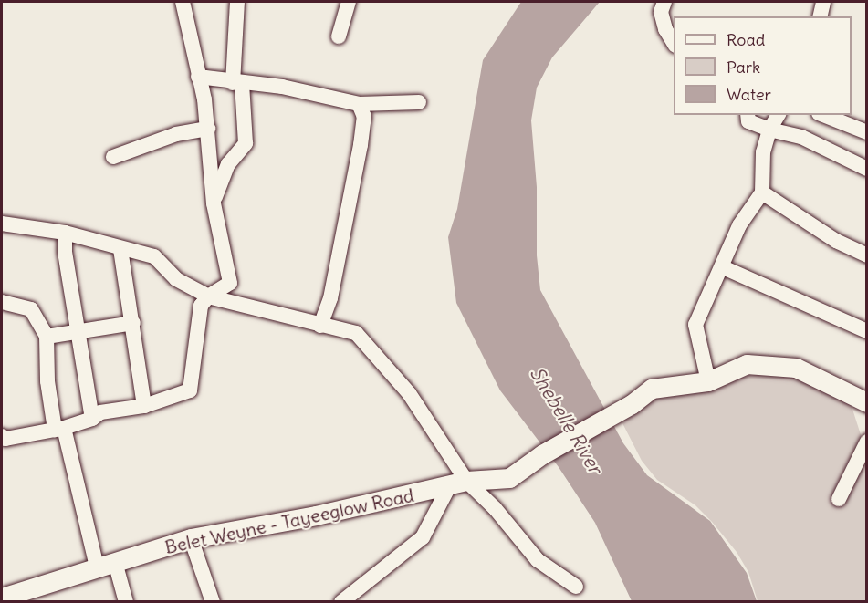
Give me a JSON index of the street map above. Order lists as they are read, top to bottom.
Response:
{
  "streets": {
    "main road": ["Belet Weyne - Tayeeglow Road"]
  },
  "water": ["Shebelle River"],
  "legend": ["Road", "Park", "Water"]
}
